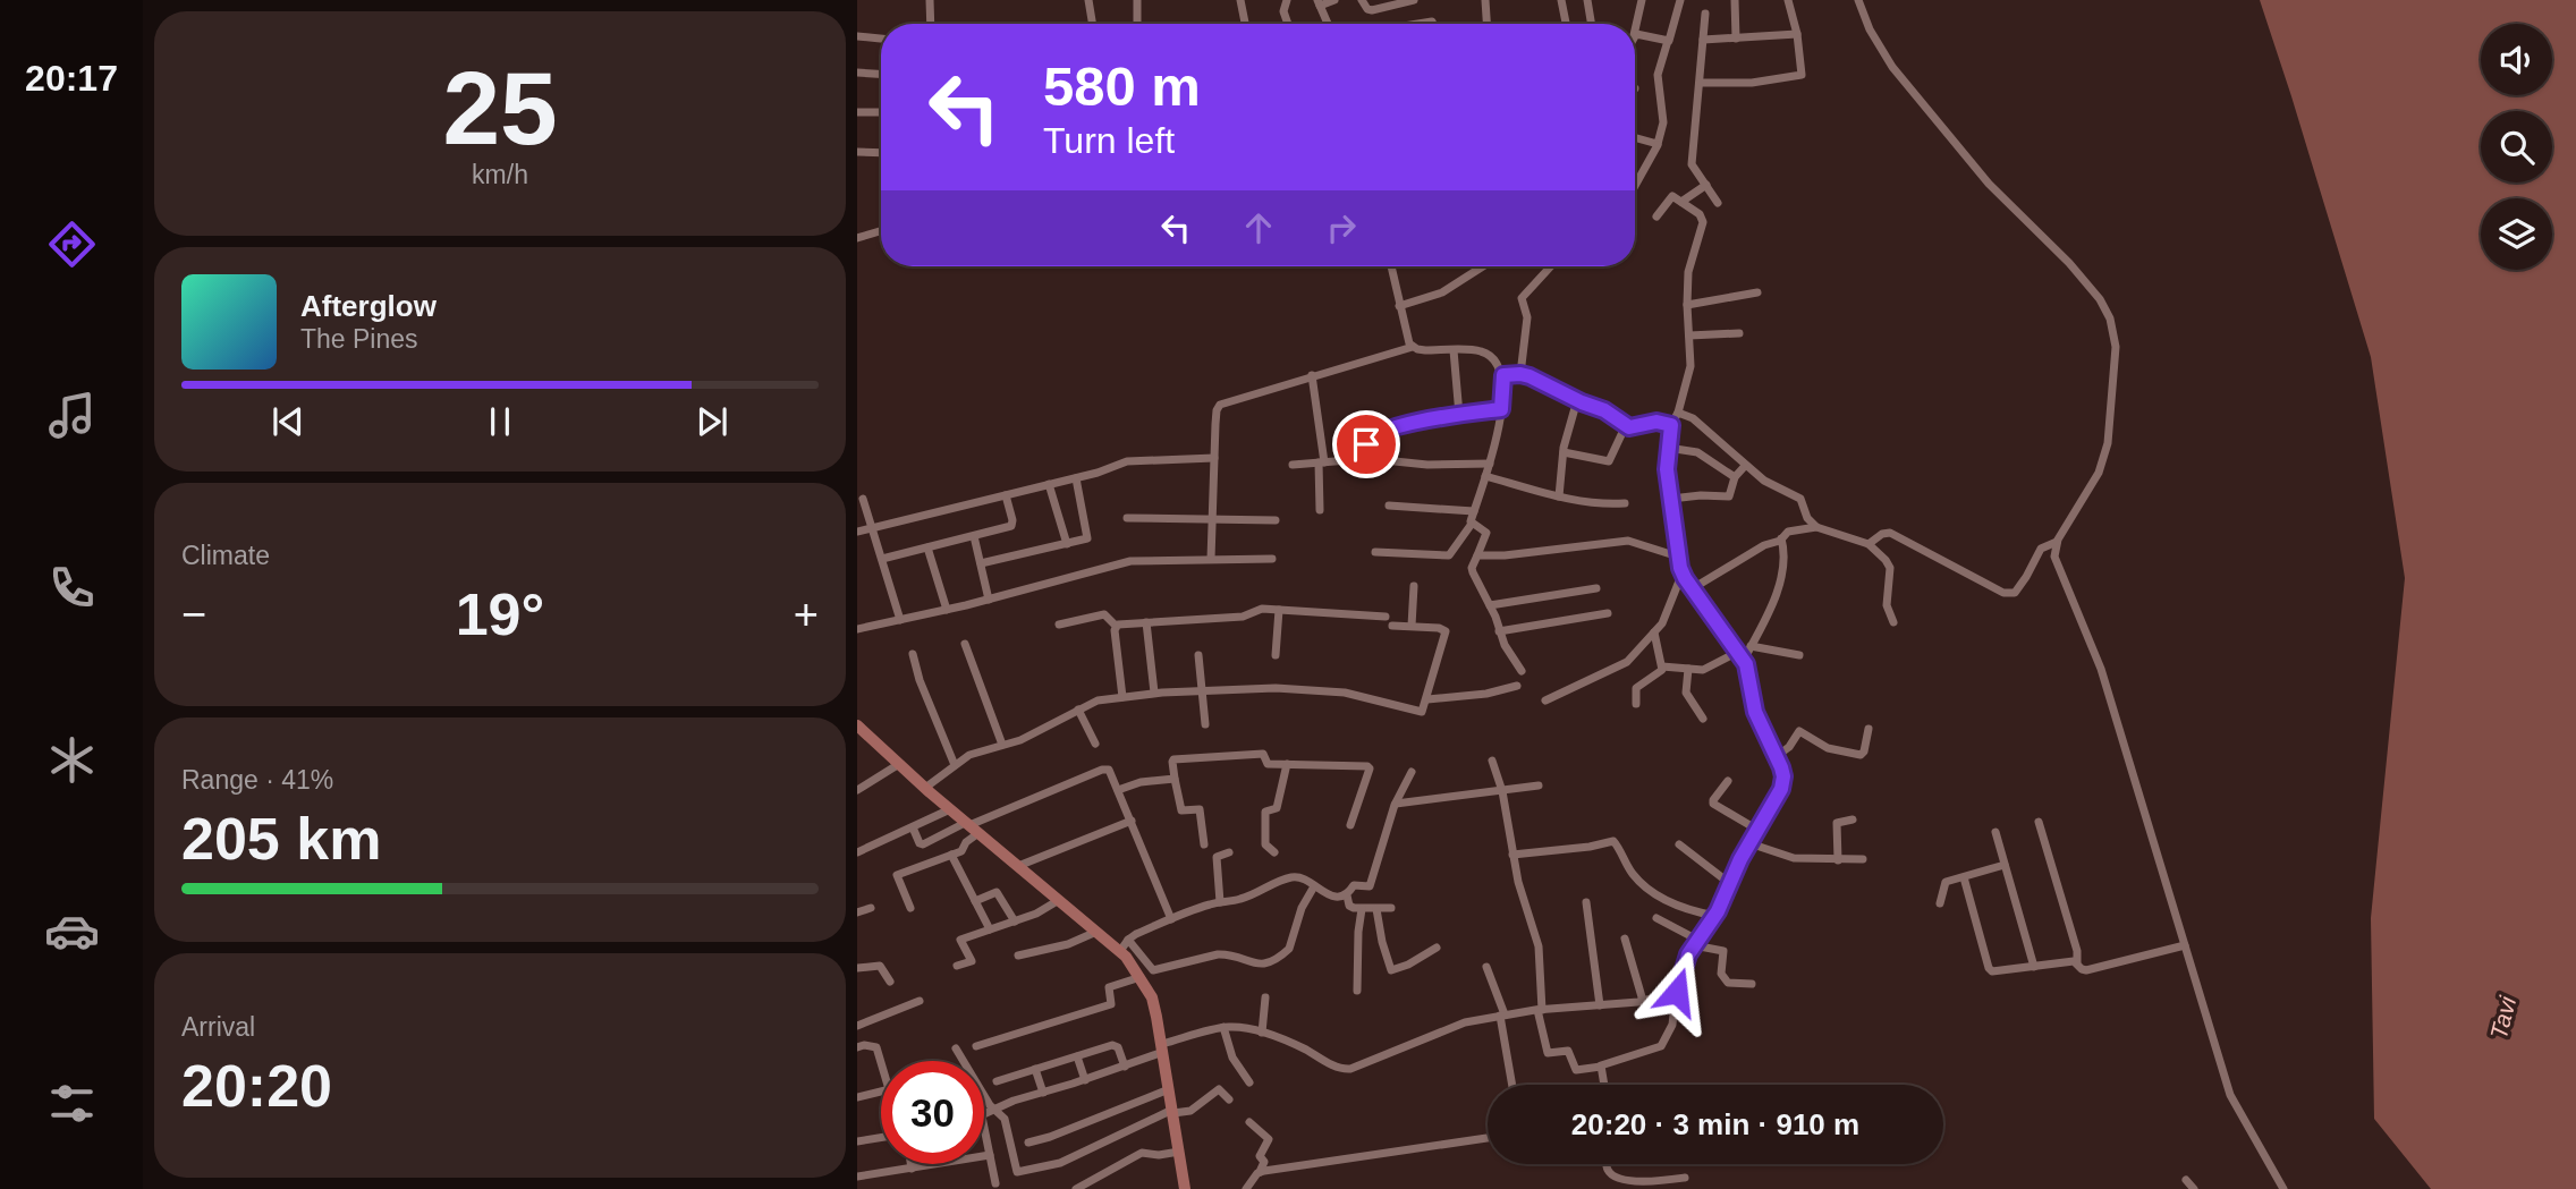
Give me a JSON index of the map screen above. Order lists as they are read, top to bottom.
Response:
{
  "water": ["Tavi"],
  "page": {
    "tabs": "20:17",
    "tile": [
      ["25", "km/h"],
      "Climate",
      ["Range · 41%", "205 km"],
      ["Arrival", "20:20"]
    ],
    "turn": ["580 m", "Turn left"],
    "song": ["Afterglow", "The Pines"],
    "heat": ["−", "19°", "+"],
    "limit": "30",
    "trip": "20:20 · 3 min · 910 m"
  }
}
